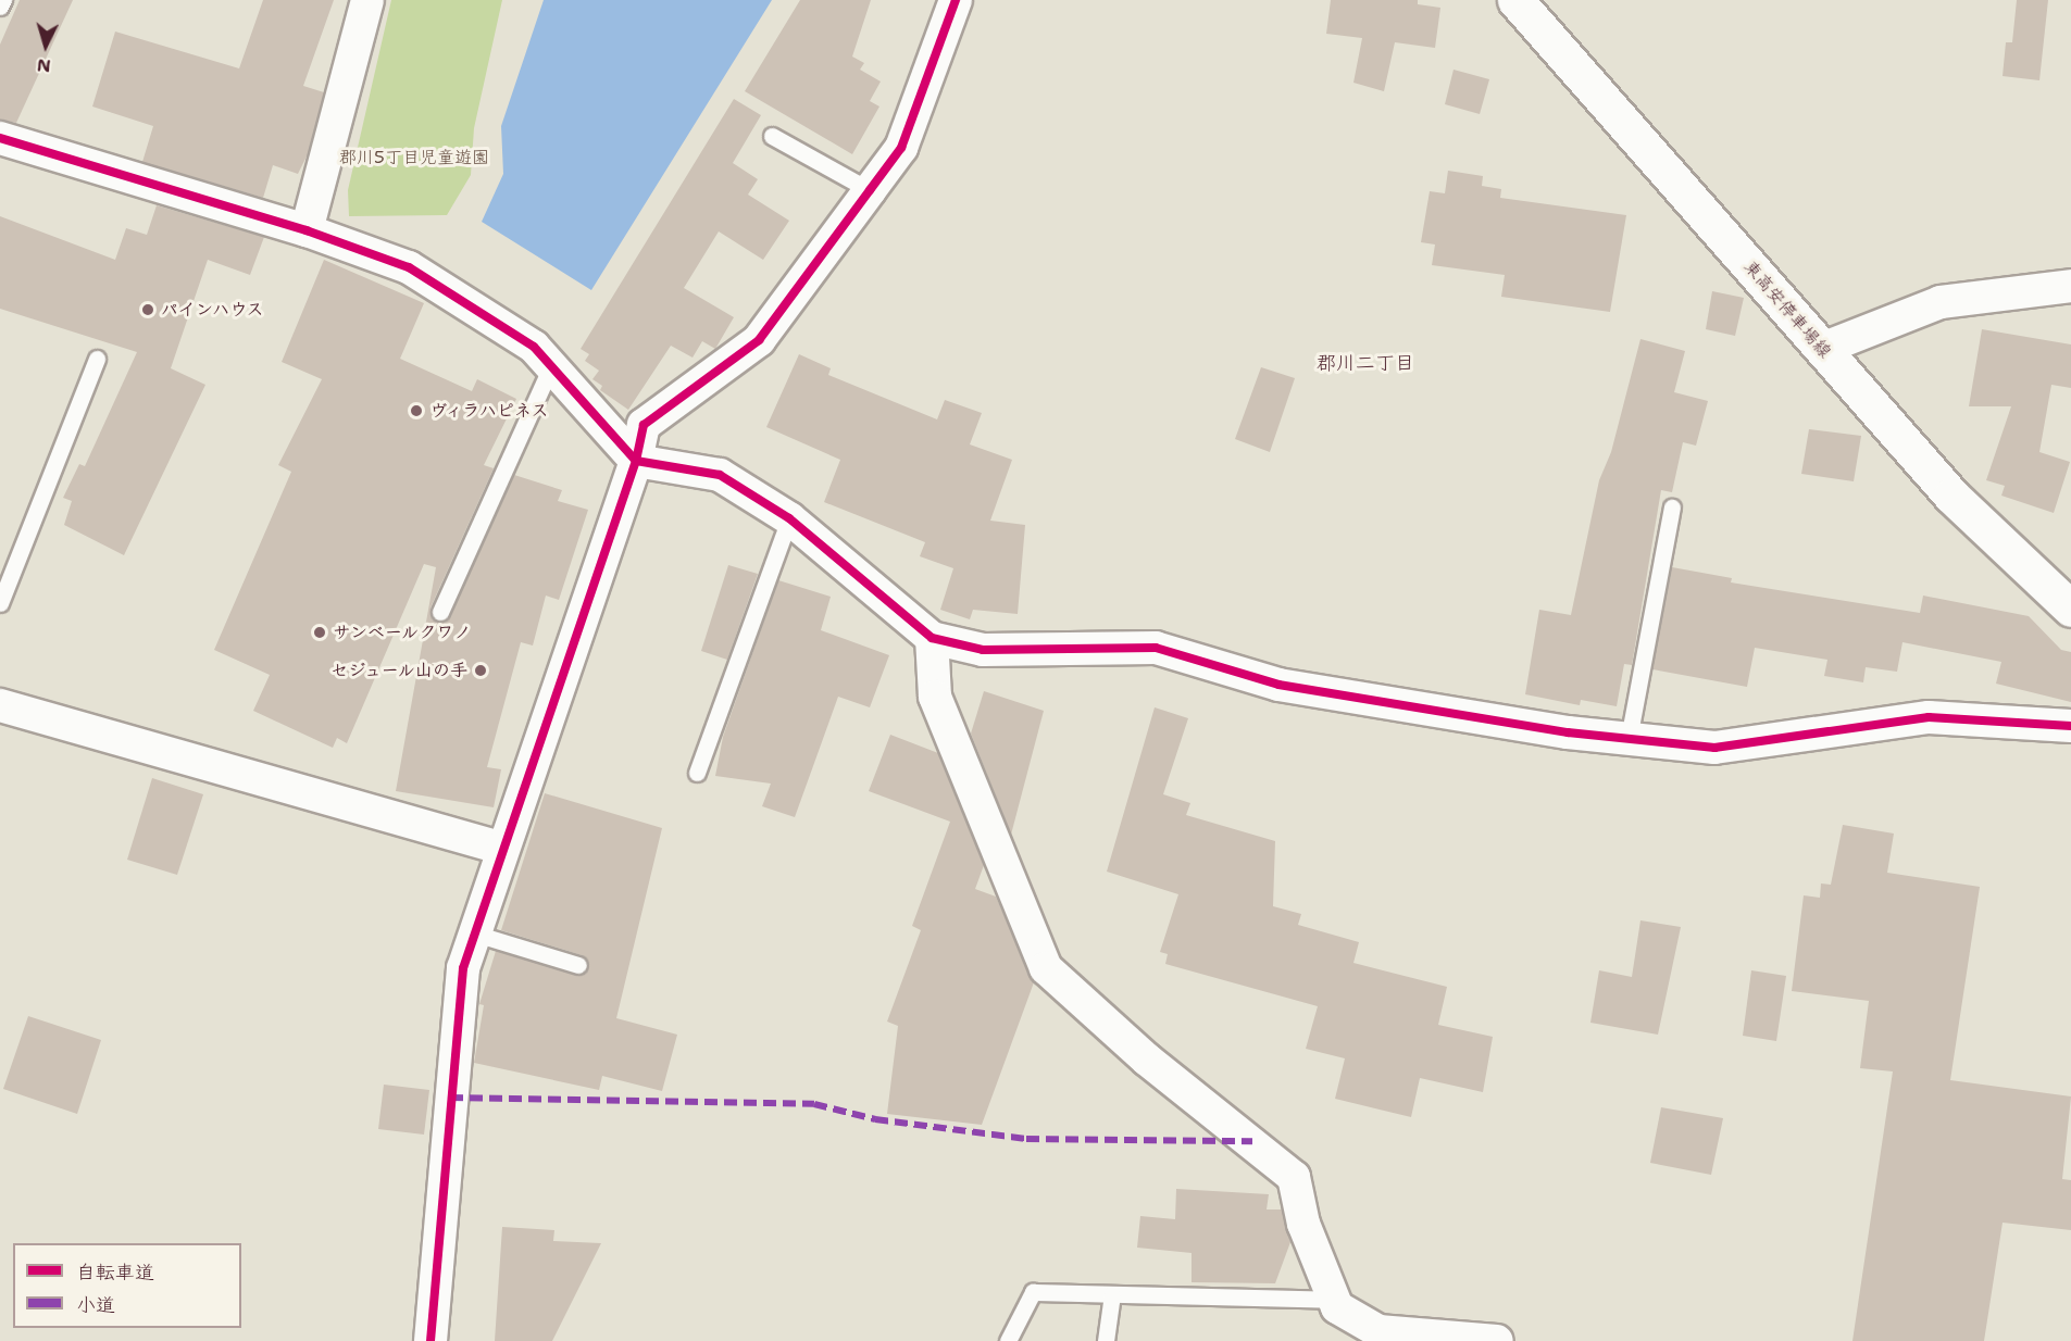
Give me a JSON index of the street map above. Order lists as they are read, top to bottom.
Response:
{
  "streets": {
    "main road": ["東高安停車場線"]
  },
  "districts": ["郡川二丁目"],
  "parks": ["郡川5丁目児童遊園"],
  "places": [
    "パインハウス",
    "ヴィラハピネス",
    "サンベールクワノ",
    "セジュール山の手"
  ],
  "legend": ["自転車道", "小道"],
  "north": "bottom"
}
